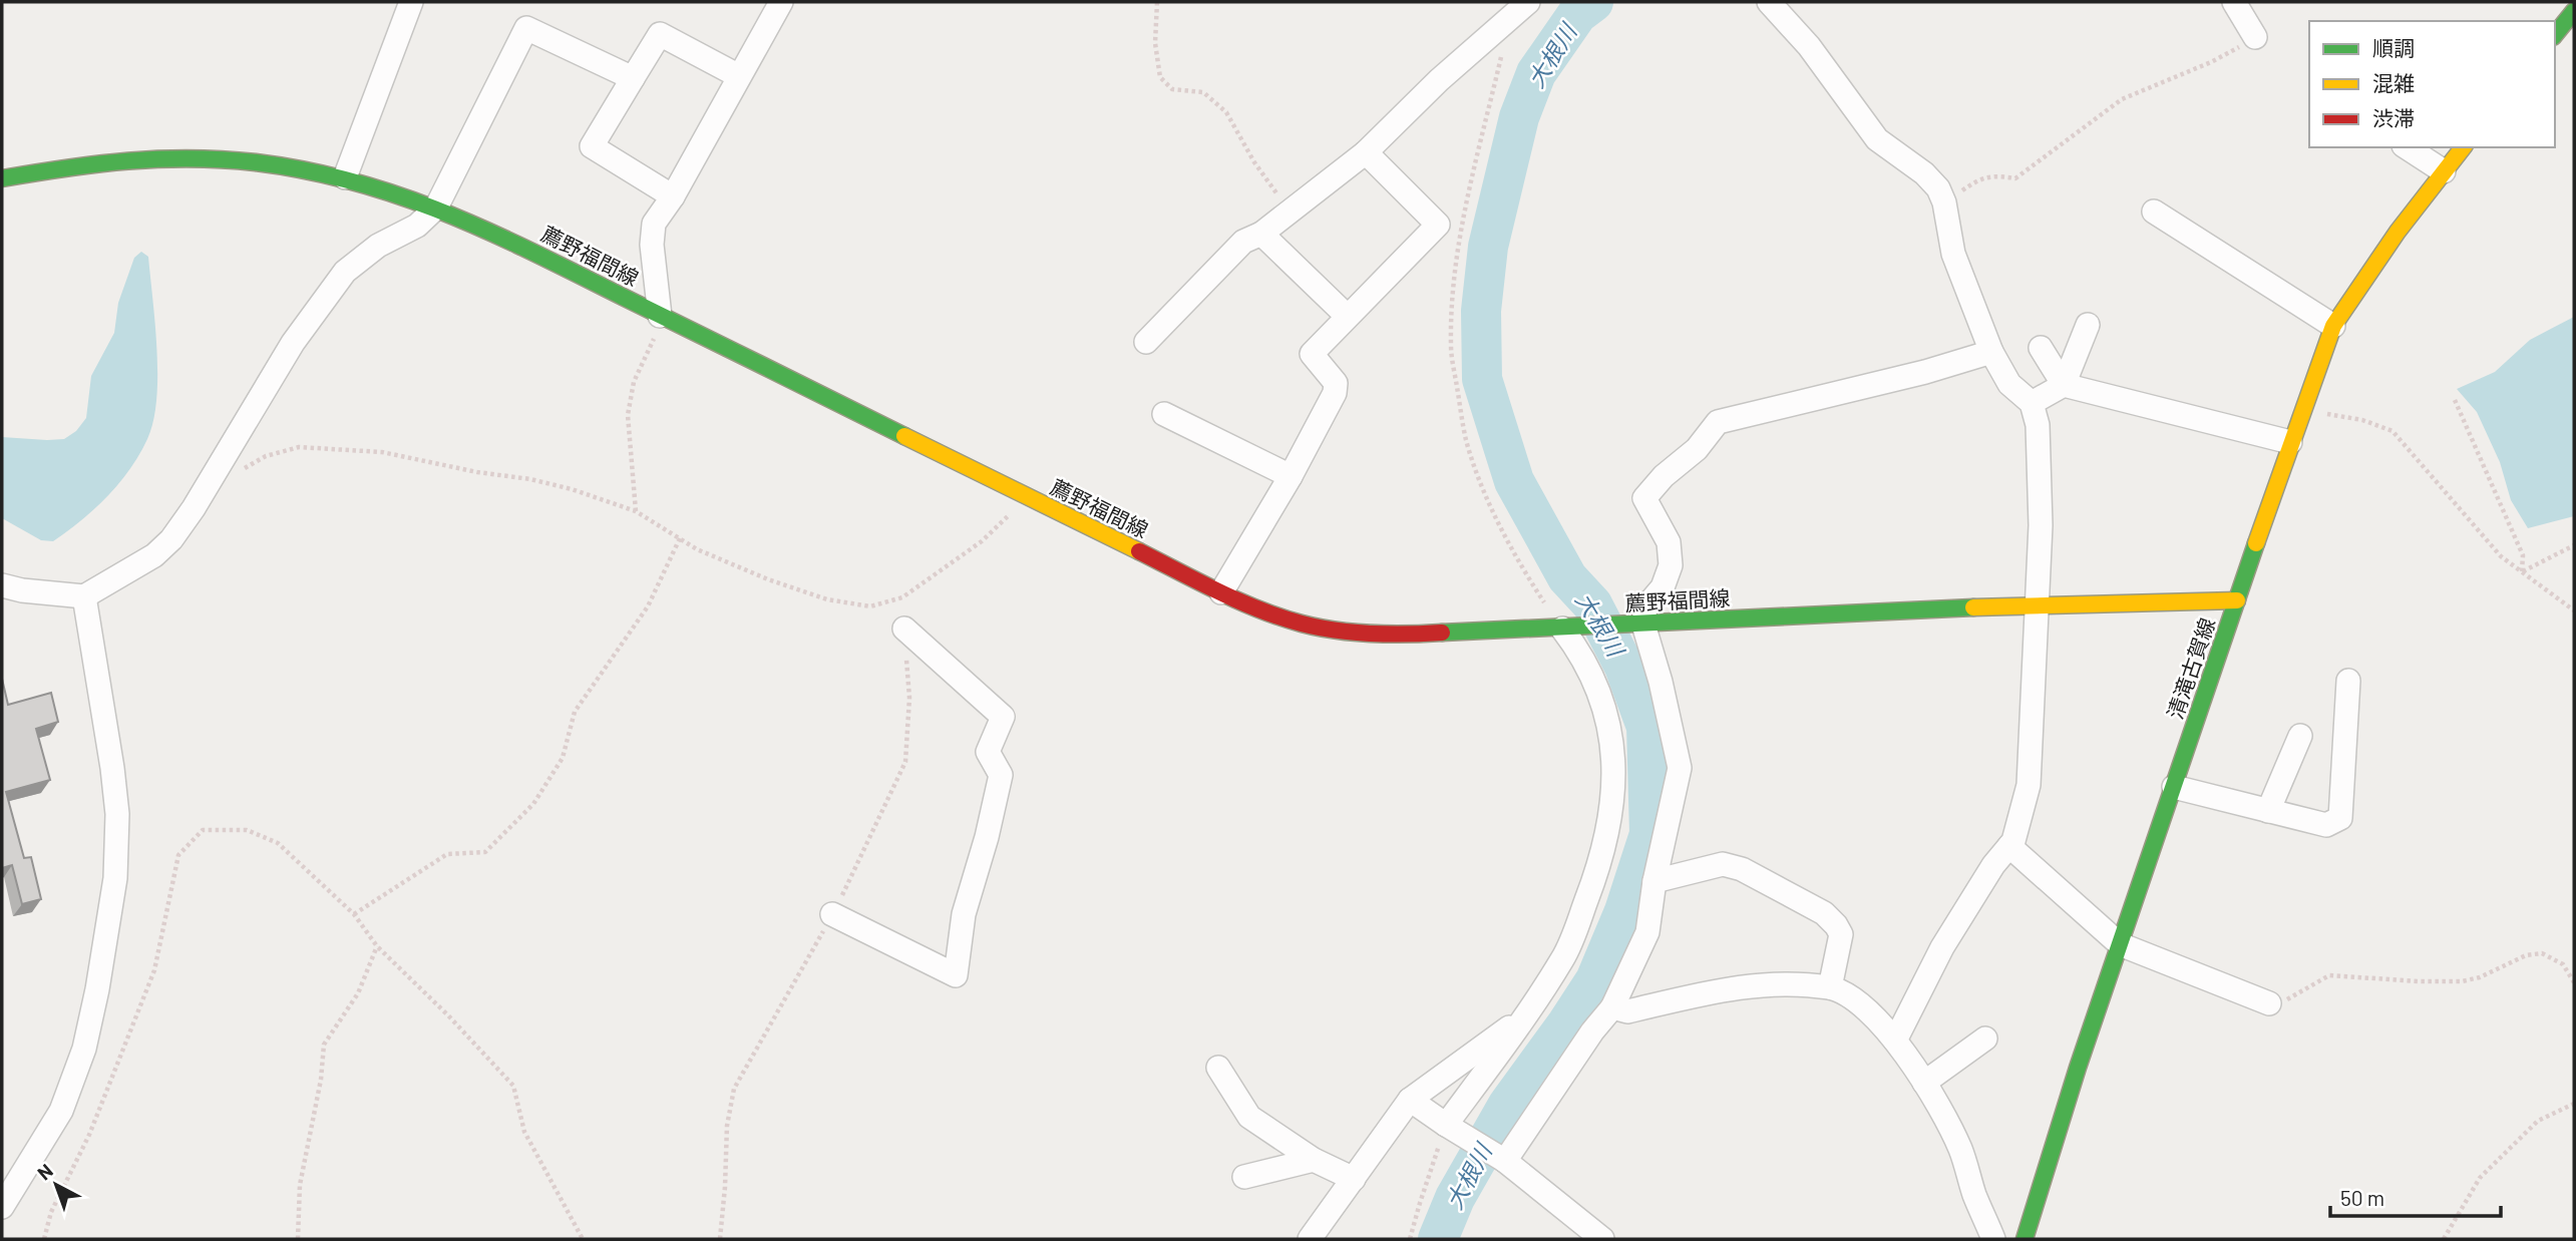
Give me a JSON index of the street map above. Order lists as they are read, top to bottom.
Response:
{
  "streets": {
    "main road": ["薦野福間線", "清滝古賀線"]
  },
  "crossings": [
    ["薦野福間線", "清滝古賀線"]
  ],
  "water": ["大根川"],
  "legend": ["順調", "混雑", "渋滞"],
  "scale_bar": "50 m",
  "north": "top left"
}
